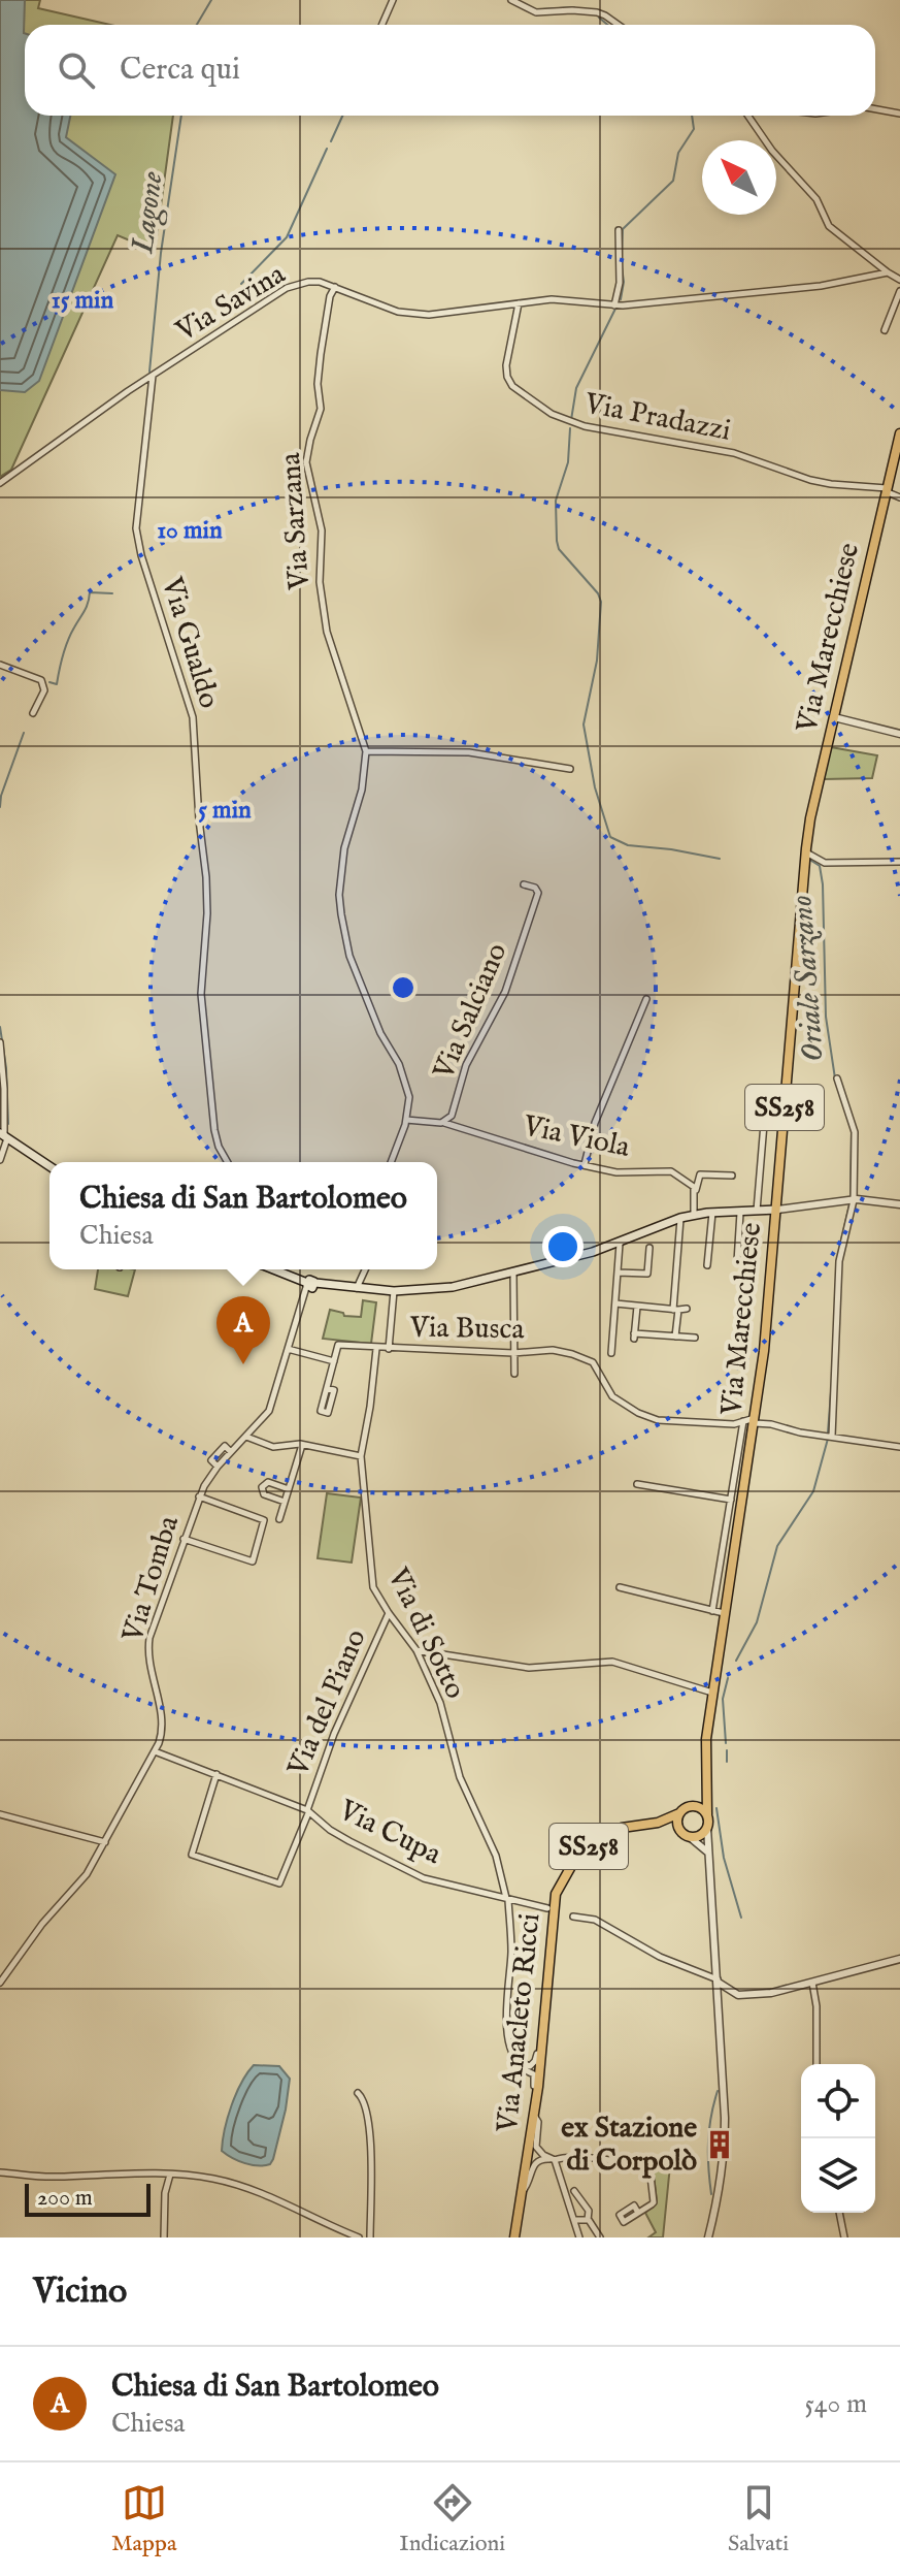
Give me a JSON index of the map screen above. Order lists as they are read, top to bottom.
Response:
{
  "streets": {
    "main road": ["Via Marecchiese", "SS258", "Via Anacleto Ricci"],
    "street": [
      "Via Savina",
      "Via Pradazzi",
      "Via Sarzana",
      "Via Gualdo",
      "Via Salciano",
      "Via Viola",
      "Via Busca",
      "Via Tomba",
      "Via di Sotto",
      "Via del Piano",
      "Via Cupa"
    ]
  },
  "crossings": [
    ["Via Savina", "Via Pradazzi"],
    ["Via Savina", "Via Sarzana"],
    ["Via Savina", "Via Gualdo"],
    ["Via Pradazzi", "Via Marecchiese"],
    ["Via Sarzana", "Via Salciano"],
    ["Via Marecchiese", "SS258"],
    ["Via Marecchiese", "Via Busca"],
    ["Via Marecchiese", "Via Anacleto Ricci"],
    ["Via Salciano", "Via Viola"],
    ["SS258", "Via Anacleto Ricci"],
    ["Via Busca", "Via di Sotto"],
    ["Via Tomba", "Via Cupa"],
    ["Via di Sotto", "Via del Piano"],
    ["Via di Sotto", "Via Cupa"],
    ["Via del Piano", "Via Cupa"]
  ],
  "water": ["Lagone", "Oriale Sarzano"],
  "places": {
    "building": ["ex Stazione di Corpolò"]
  },
  "scale_bar": "200 m",
  "north": "top left",
  "page": {
    "search": "Cerca qui",
    "popup": ["Chiesa di San Bartolomeo", "Chiesa"],
    "pins": "A",
    "scale": "200 m",
    "heading": "Vicino",
    "list": [
      {
        "mark": "A",
        "name": "Chiesa di San Bartolomeo",
        "note": "Chiesa",
        "value": "540 m"
      }
    ],
    "nav": ["Mappa", "Indicazioni", "Salvati"]
  },
  "rings": ["15 min", "10 min", "5 min"]
}
